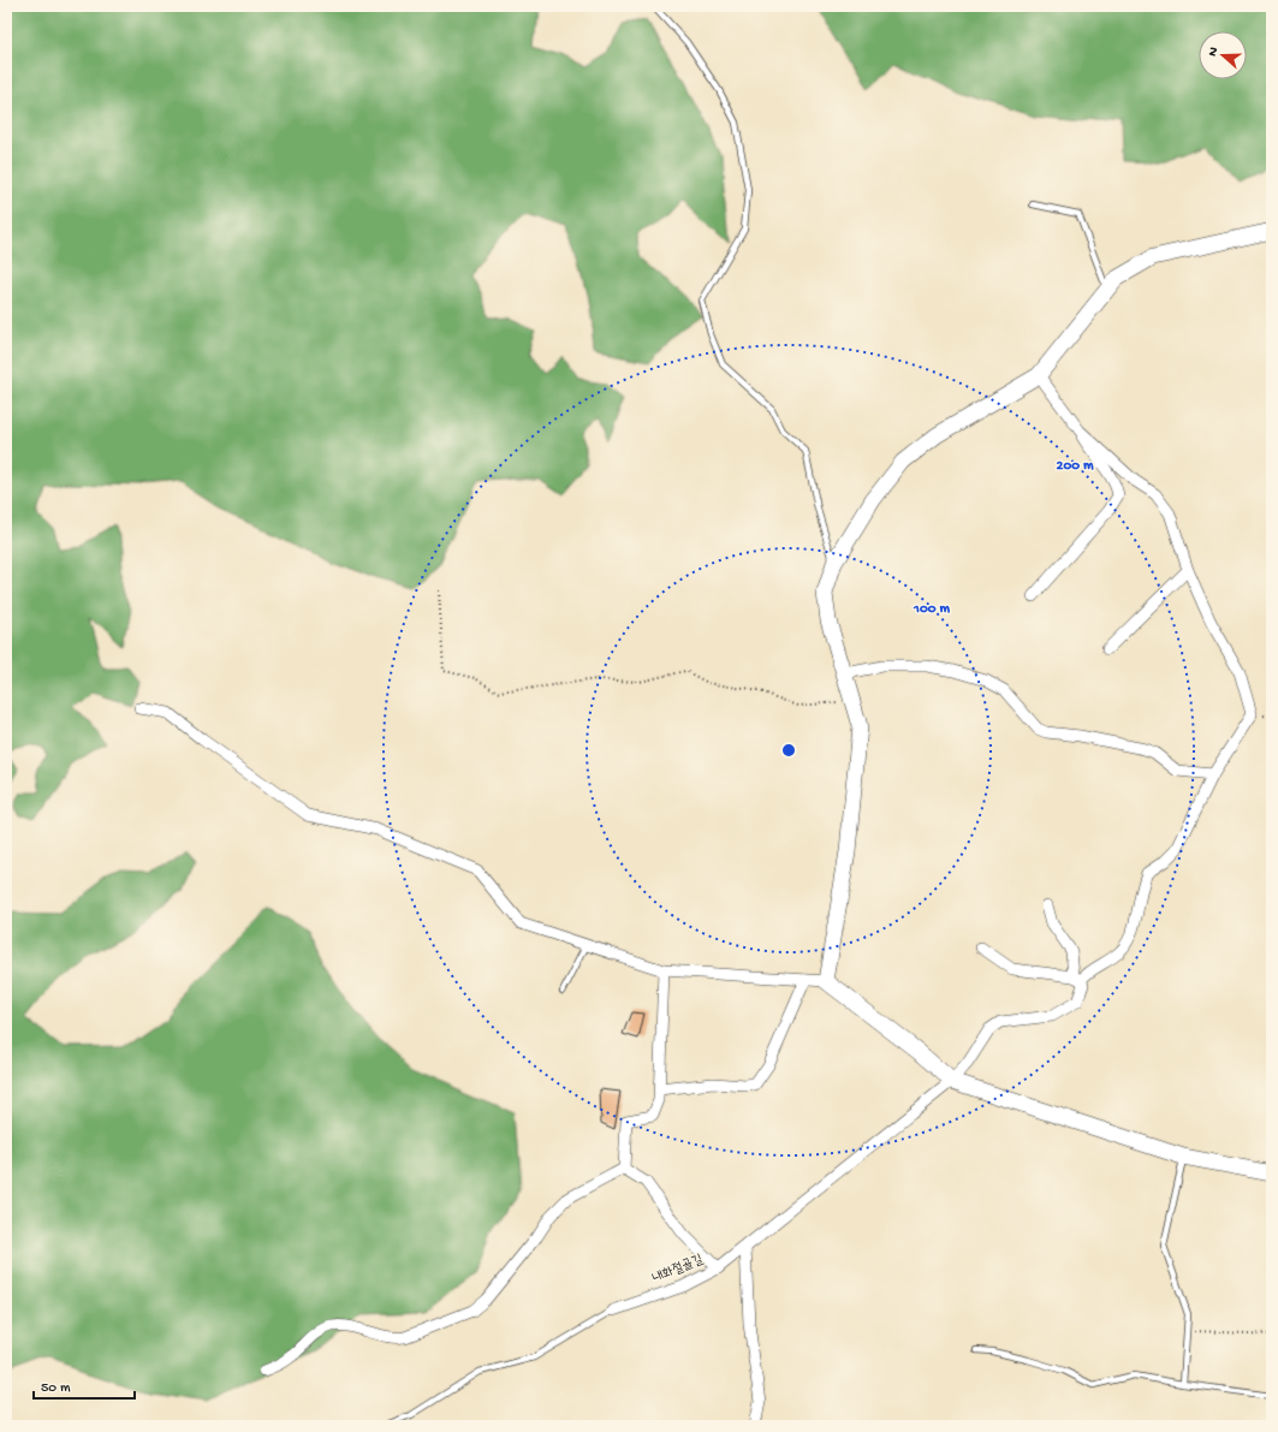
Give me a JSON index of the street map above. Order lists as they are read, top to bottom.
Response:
{
  "streets": {
    "street": ["내화절골길"]
  },
  "scale_bar": "50 m",
  "north": "left",
  "rings": ["200 m", "100 m"]
}
